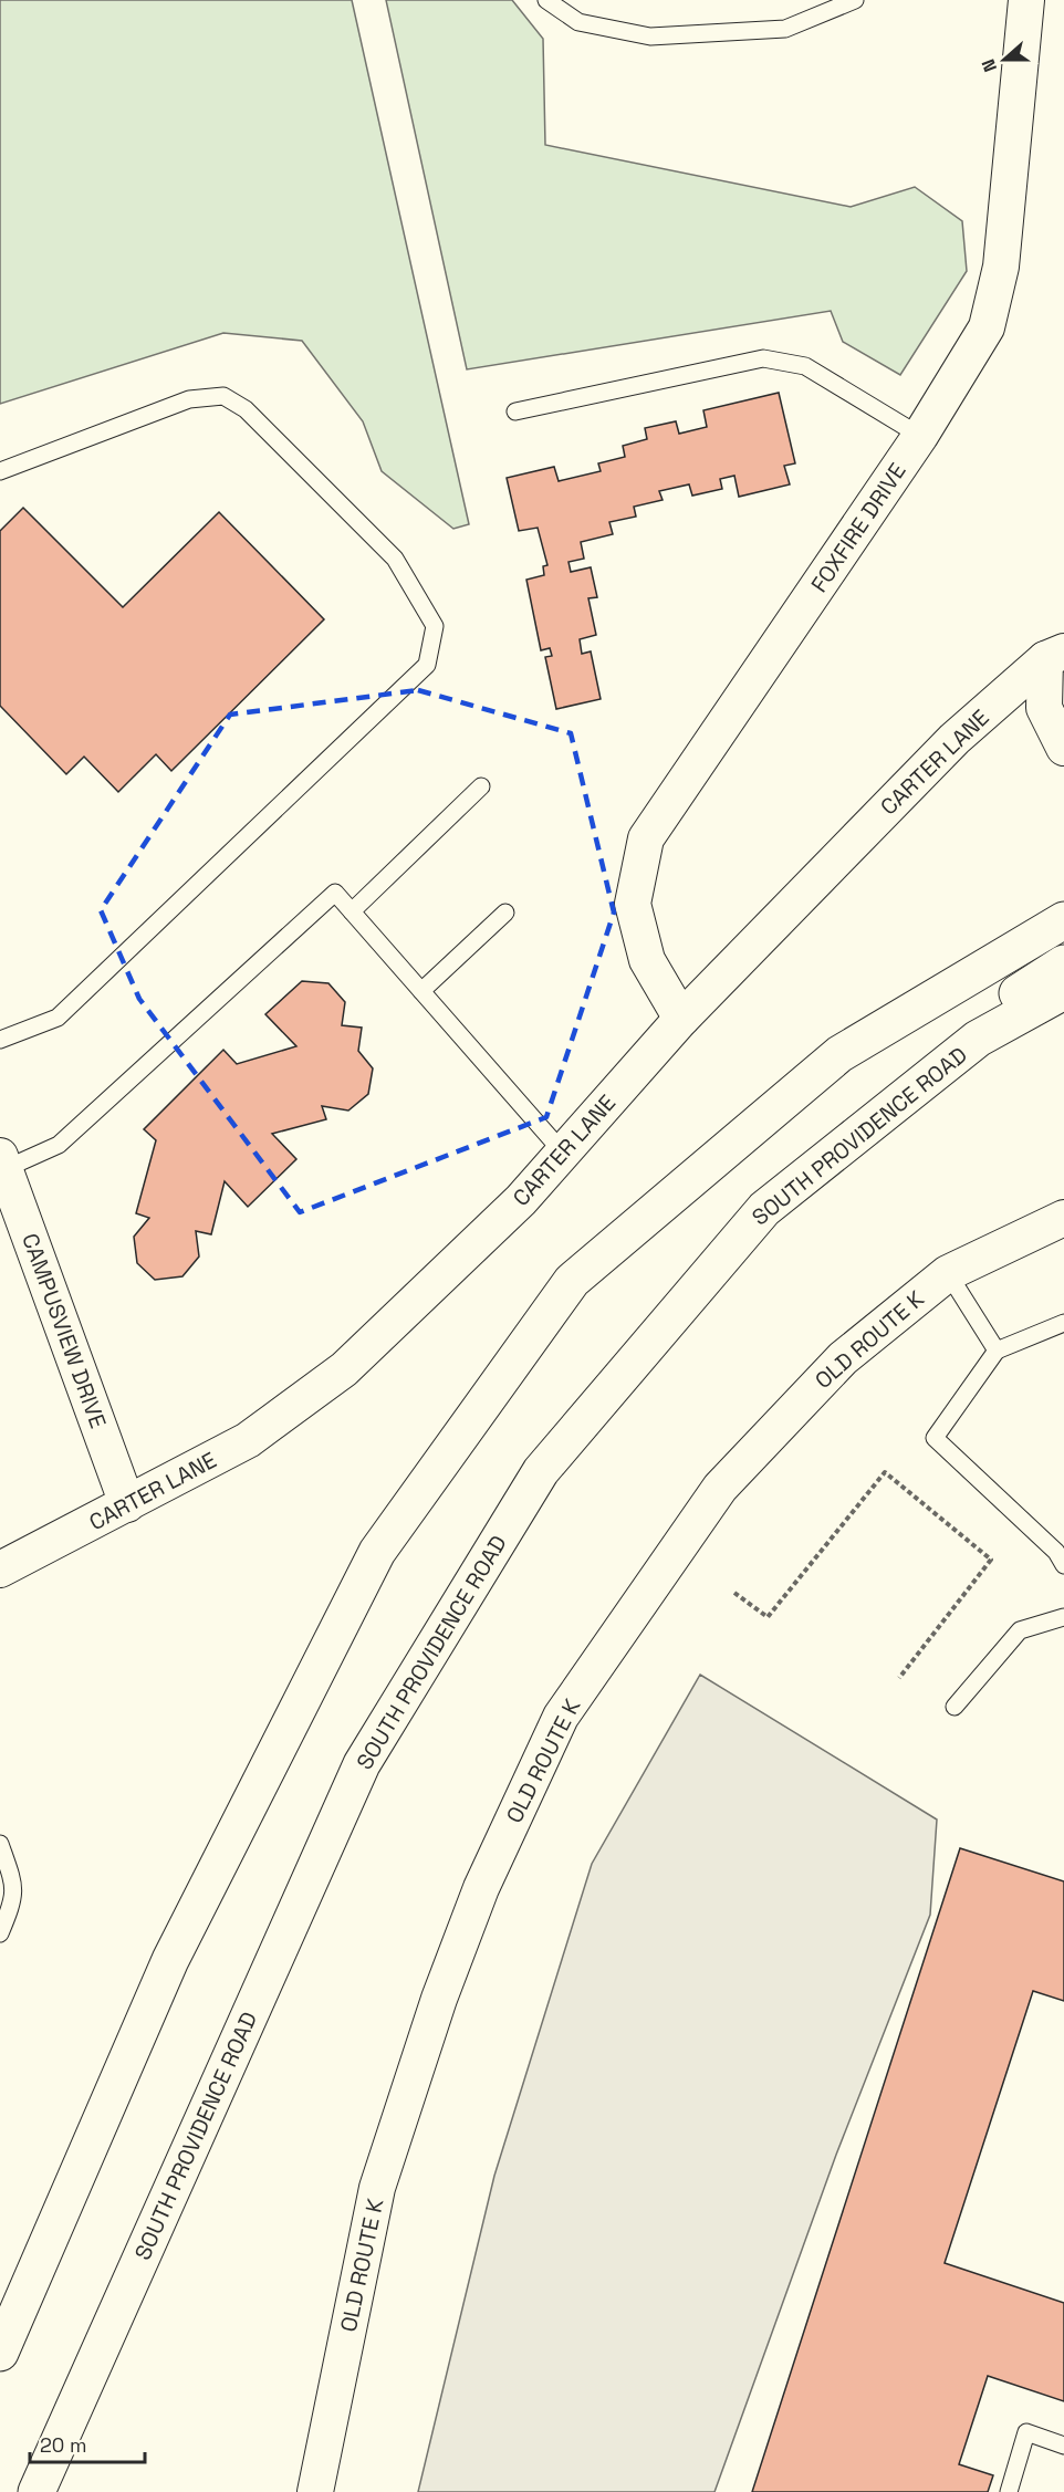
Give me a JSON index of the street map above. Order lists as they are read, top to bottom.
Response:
{
  "streets": {
    "main road": ["SOUTH PROVIDENCE ROAD"],
    "street": [
      "FOXFIRE DRIVE",
      "CARTER LANE",
      "CAMPUSVIEW DRIVE",
      "OLD ROUTE K"
    ]
  },
  "crossings": [
    ["FOXFIRE DRIVE", "CARTER LANE"],
    ["CARTER LANE", "CAMPUSVIEW DRIVE"]
  ],
  "scale_bar": "20 m",
  "north": "left"
}
